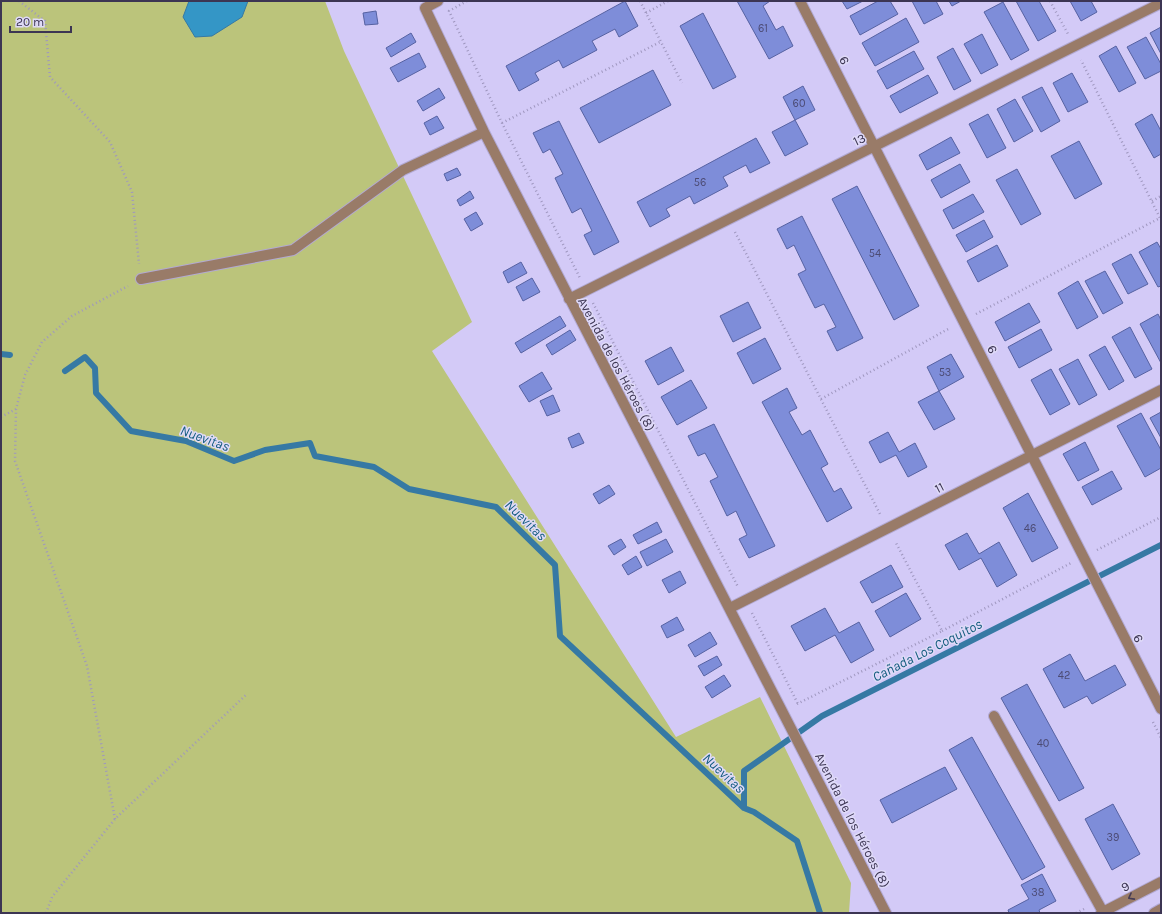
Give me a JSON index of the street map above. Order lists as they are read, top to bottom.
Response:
{
  "streets": {
    "street": [
      "6",
      "13",
      "Avenida de los Héroes (8)",
      "11",
      "9"
    ]
  },
  "crossings": [
    ["6", "13"],
    ["6", "11"],
    ["13", "Avenida de los Héroes (8)"],
    ["Avenida de los Héroes (8)", "11"]
  ],
  "one_way": ["9"],
  "water": ["Nuevitas", "Cañada Los Coquitos"],
  "house_numbers": [
    "61",
    "60",
    "56",
    "54",
    "53",
    "46",
    "42",
    "40",
    "39",
    "38"
  ],
  "scale_bar": "20 m"
}
